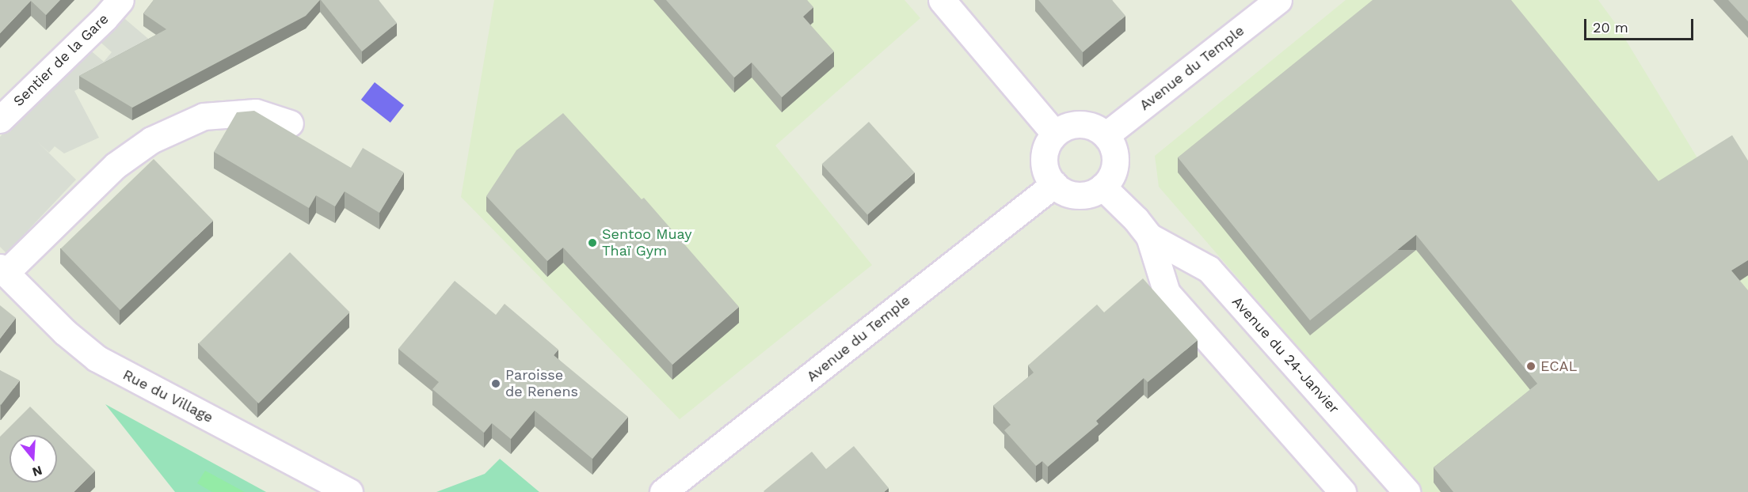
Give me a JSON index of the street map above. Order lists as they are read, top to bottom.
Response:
{
  "streets": {
    "street": [
      "Sentier de la Gare",
      "Avenue du Temple",
      "Avenue du 24-Janvier",
      "Rue du Village"
    ]
  },
  "crossings": [
    ["Avenue du Temple", "Avenue du 24-Janvier"]
  ],
  "places": ["Sentoo Muay Thaï Gym", "ECAL", "Paroisse de Renens"],
  "scale_bar": "20 m",
  "north": "bottom"
}
